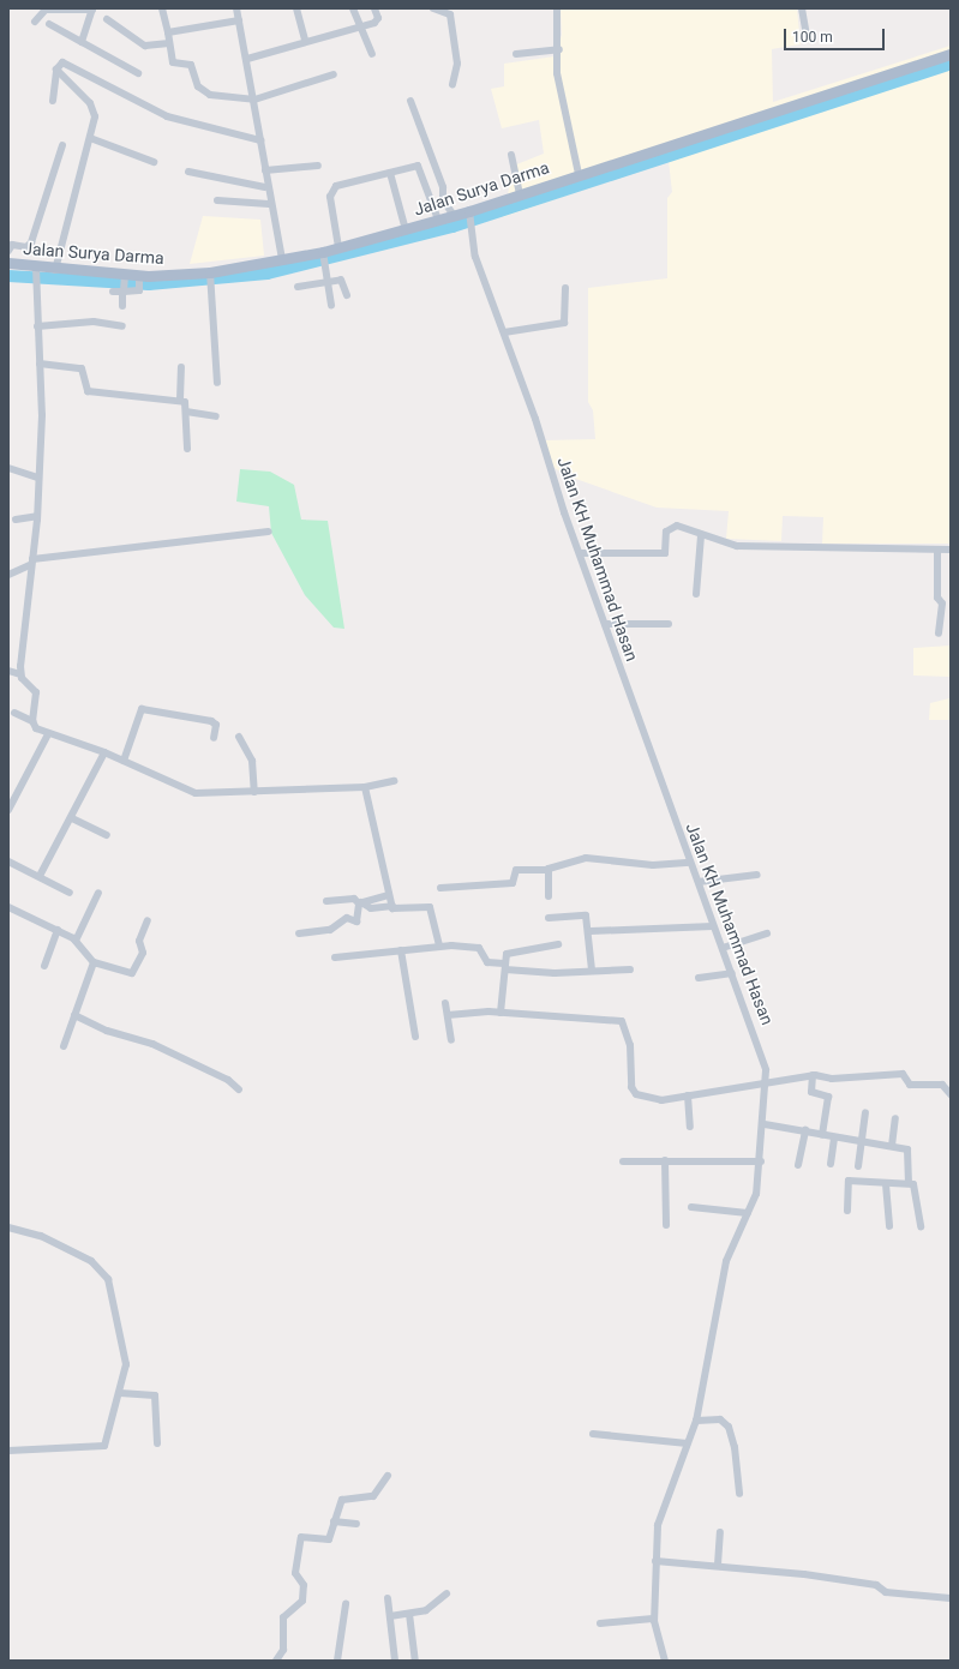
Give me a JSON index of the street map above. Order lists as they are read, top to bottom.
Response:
{
  "streets": {
    "main road": ["Jalan Surya Darma"],
    "street": ["Jalan KH Muhammad Hasan"]
  },
  "crossings": [
    ["Jalan Surya Darma", "Jalan KH Muhammad Hasan"]
  ],
  "scale_bar": "100 m"
}
